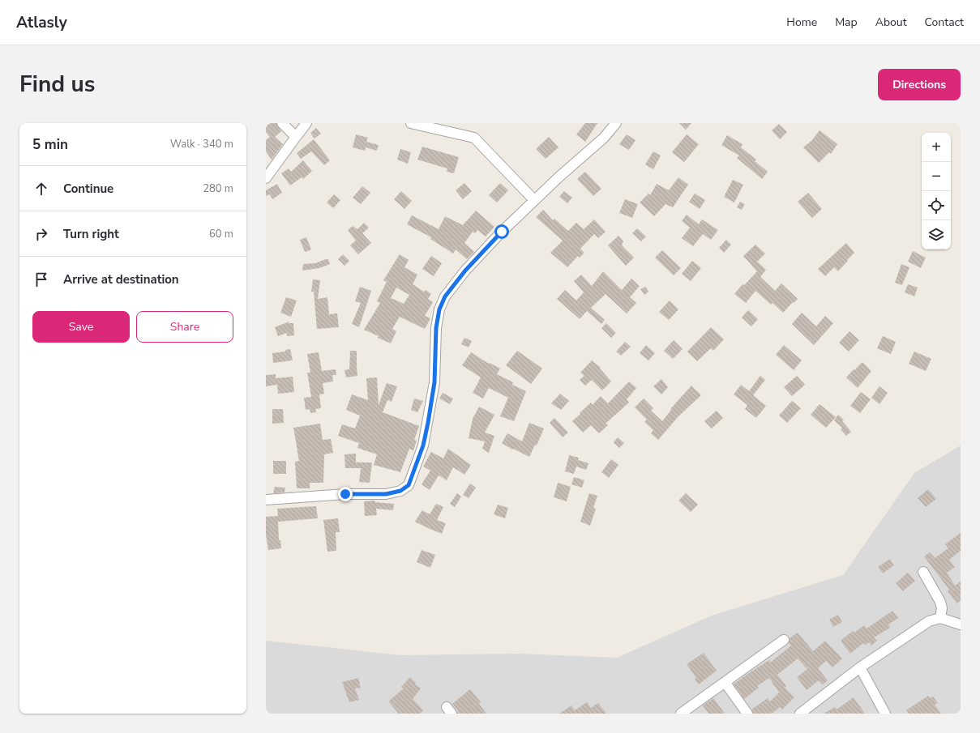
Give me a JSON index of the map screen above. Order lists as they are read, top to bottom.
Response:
{
  "page": {
    "header": "Atlasly",
    "nav": [
      "Home",
      "Map",
      "About",
      "Contact"
    ],
    "title": "Find us",
    "buttons": [
      "Directions",
      ["Save", "Share"]
    ],
    "heading": ["5 min", "Walk · 340 m"],
    "map_buttons": ["+", "−"],
    "list": [
      ["Continue", "280 m"],
      ["Turn right", "60 m"],
      "Arrive at destination"
    ]
  }
}
